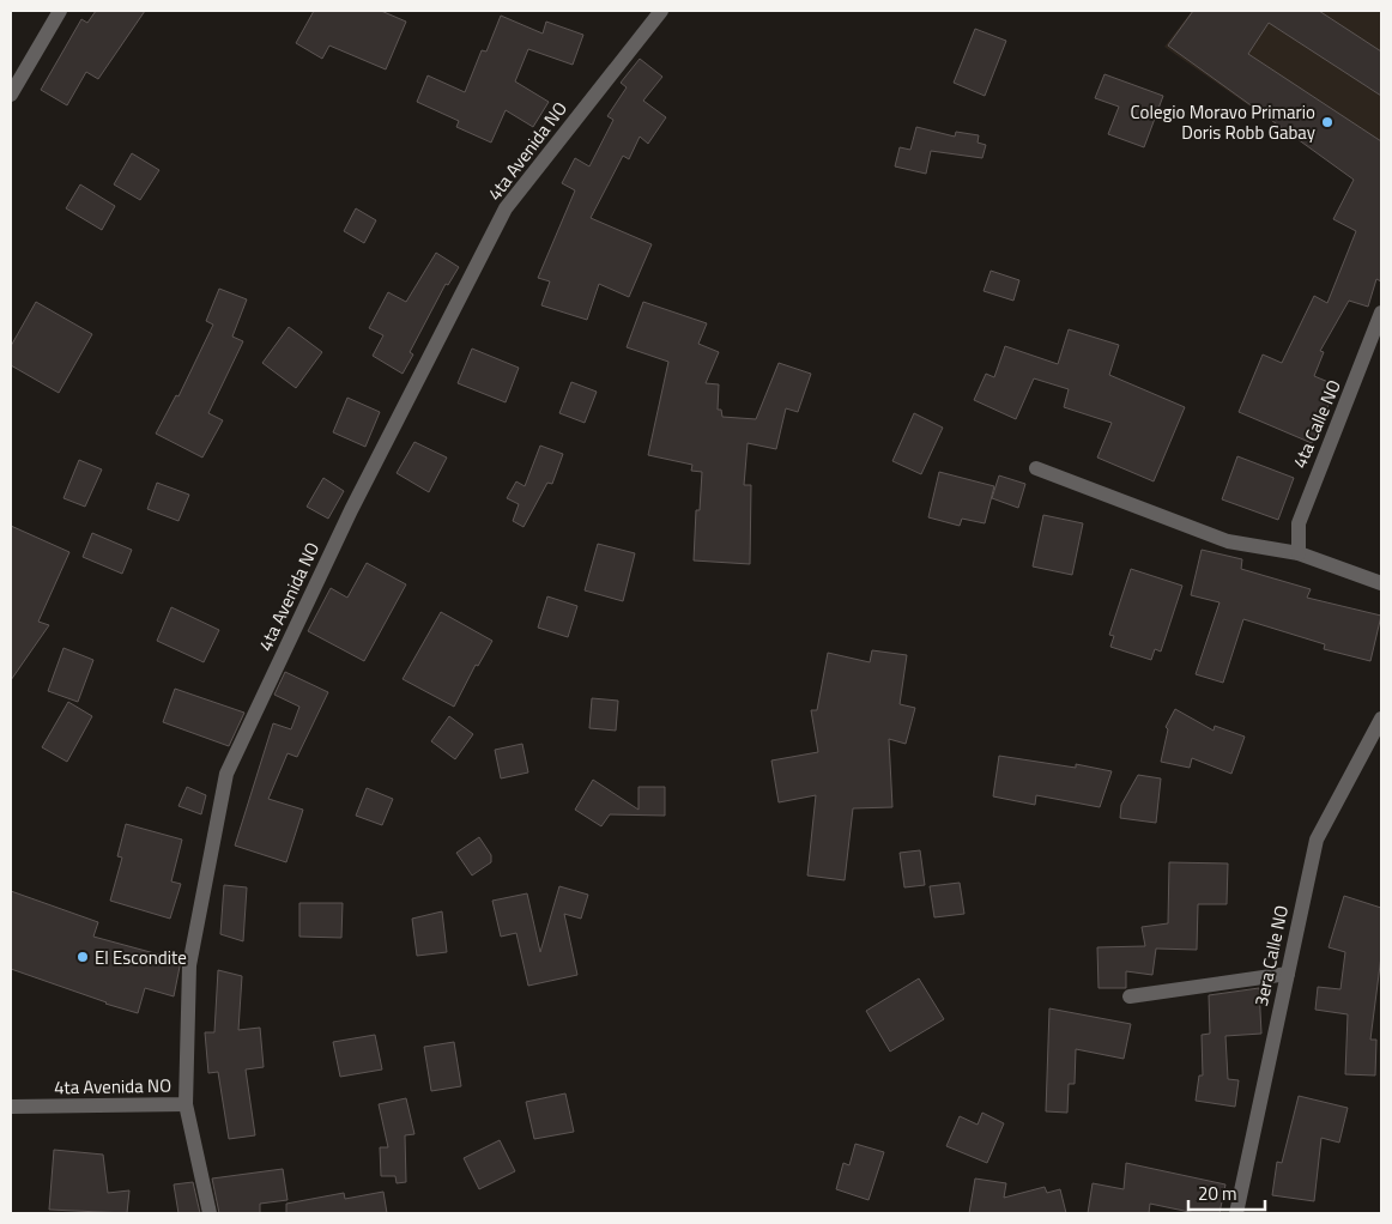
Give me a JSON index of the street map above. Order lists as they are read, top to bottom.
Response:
{
  "streets": {
    "street": ["4ta Avenida NO", "4ta Calle NO", "3era Calle NO"]
  },
  "places": ["Colegio Moravo Primario Doris Robb Gabay", "El Escondite"],
  "scale_bar": "20 m"
}
